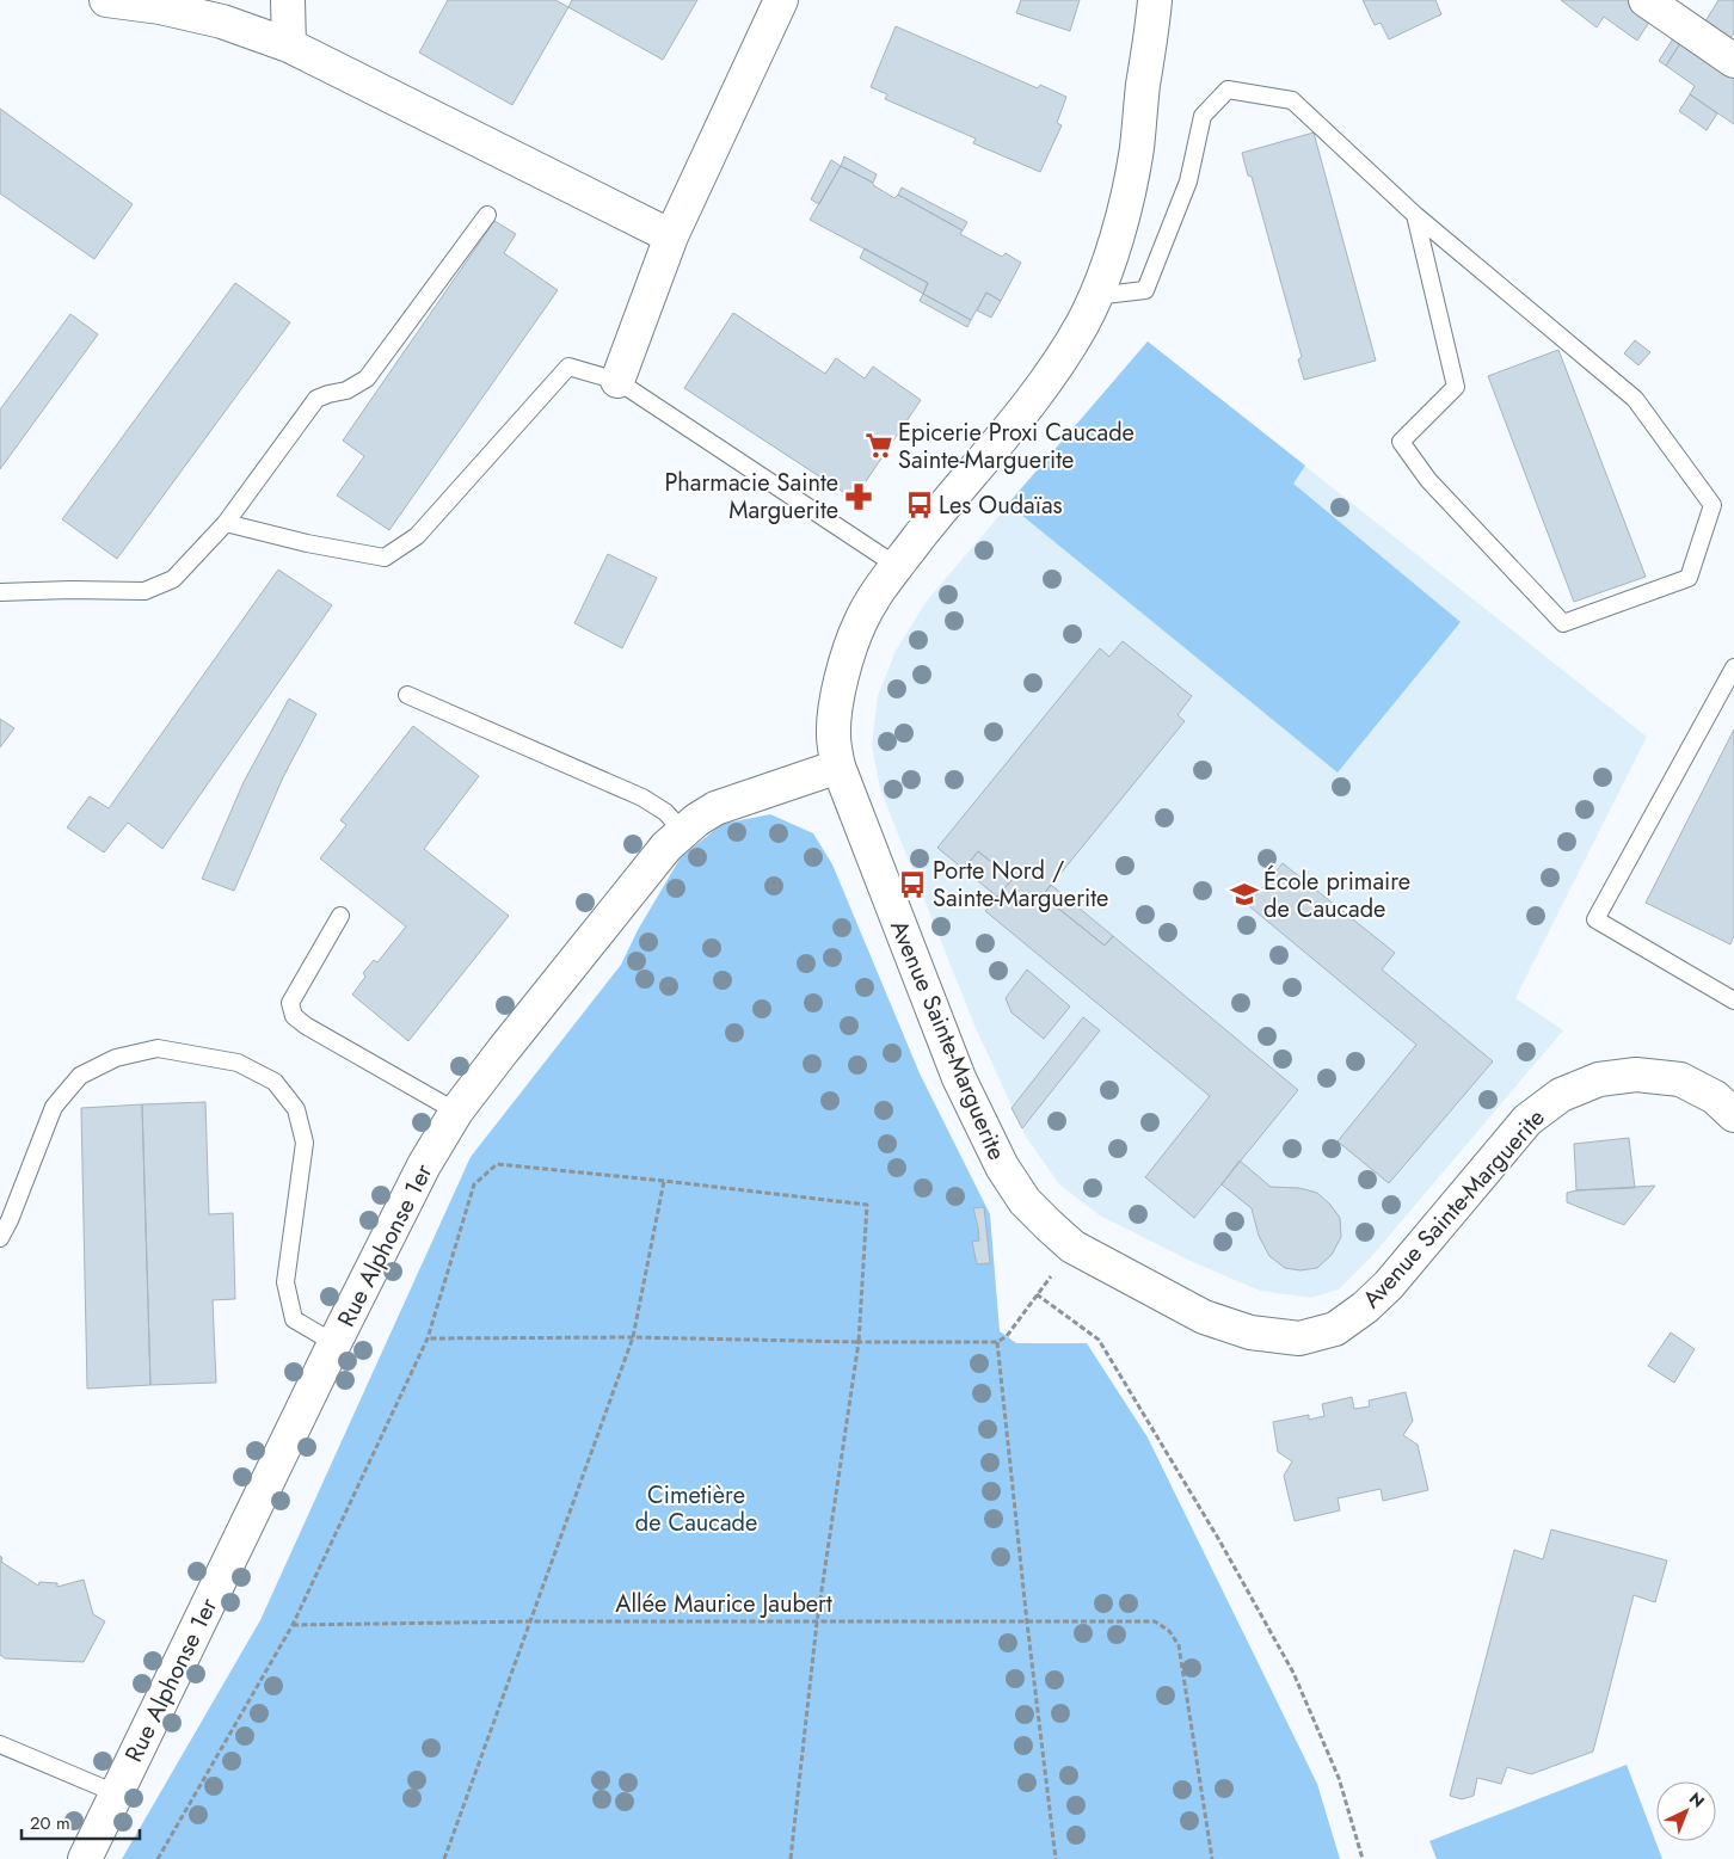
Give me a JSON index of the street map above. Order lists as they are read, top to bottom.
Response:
{
  "streets": {
    "street": ["Avenue Sainte-Marguerite", "Rue Alphonse 1er"],
    "path": ["Allée Maurice Jaubert"]
  },
  "crossings": [
    ["Avenue Sainte-Marguerite", "Rue Alphonse 1er"]
  ],
  "parks": ["Cimetière de Caucade"],
  "places": {
    "supermarket": ["Epicerie Proxi Caucade Sainte-Marguerite"],
    "pharmacy": ["Pharmacie Sainte Marguerite"],
    "bus stop": ["Les Oudaïas", "Porte Nord / Sainte-Marguerite"],
    "school or university": ["École primaire de Caucade"]
  },
  "scale_bar": "20 m",
  "north": "top right"
}
